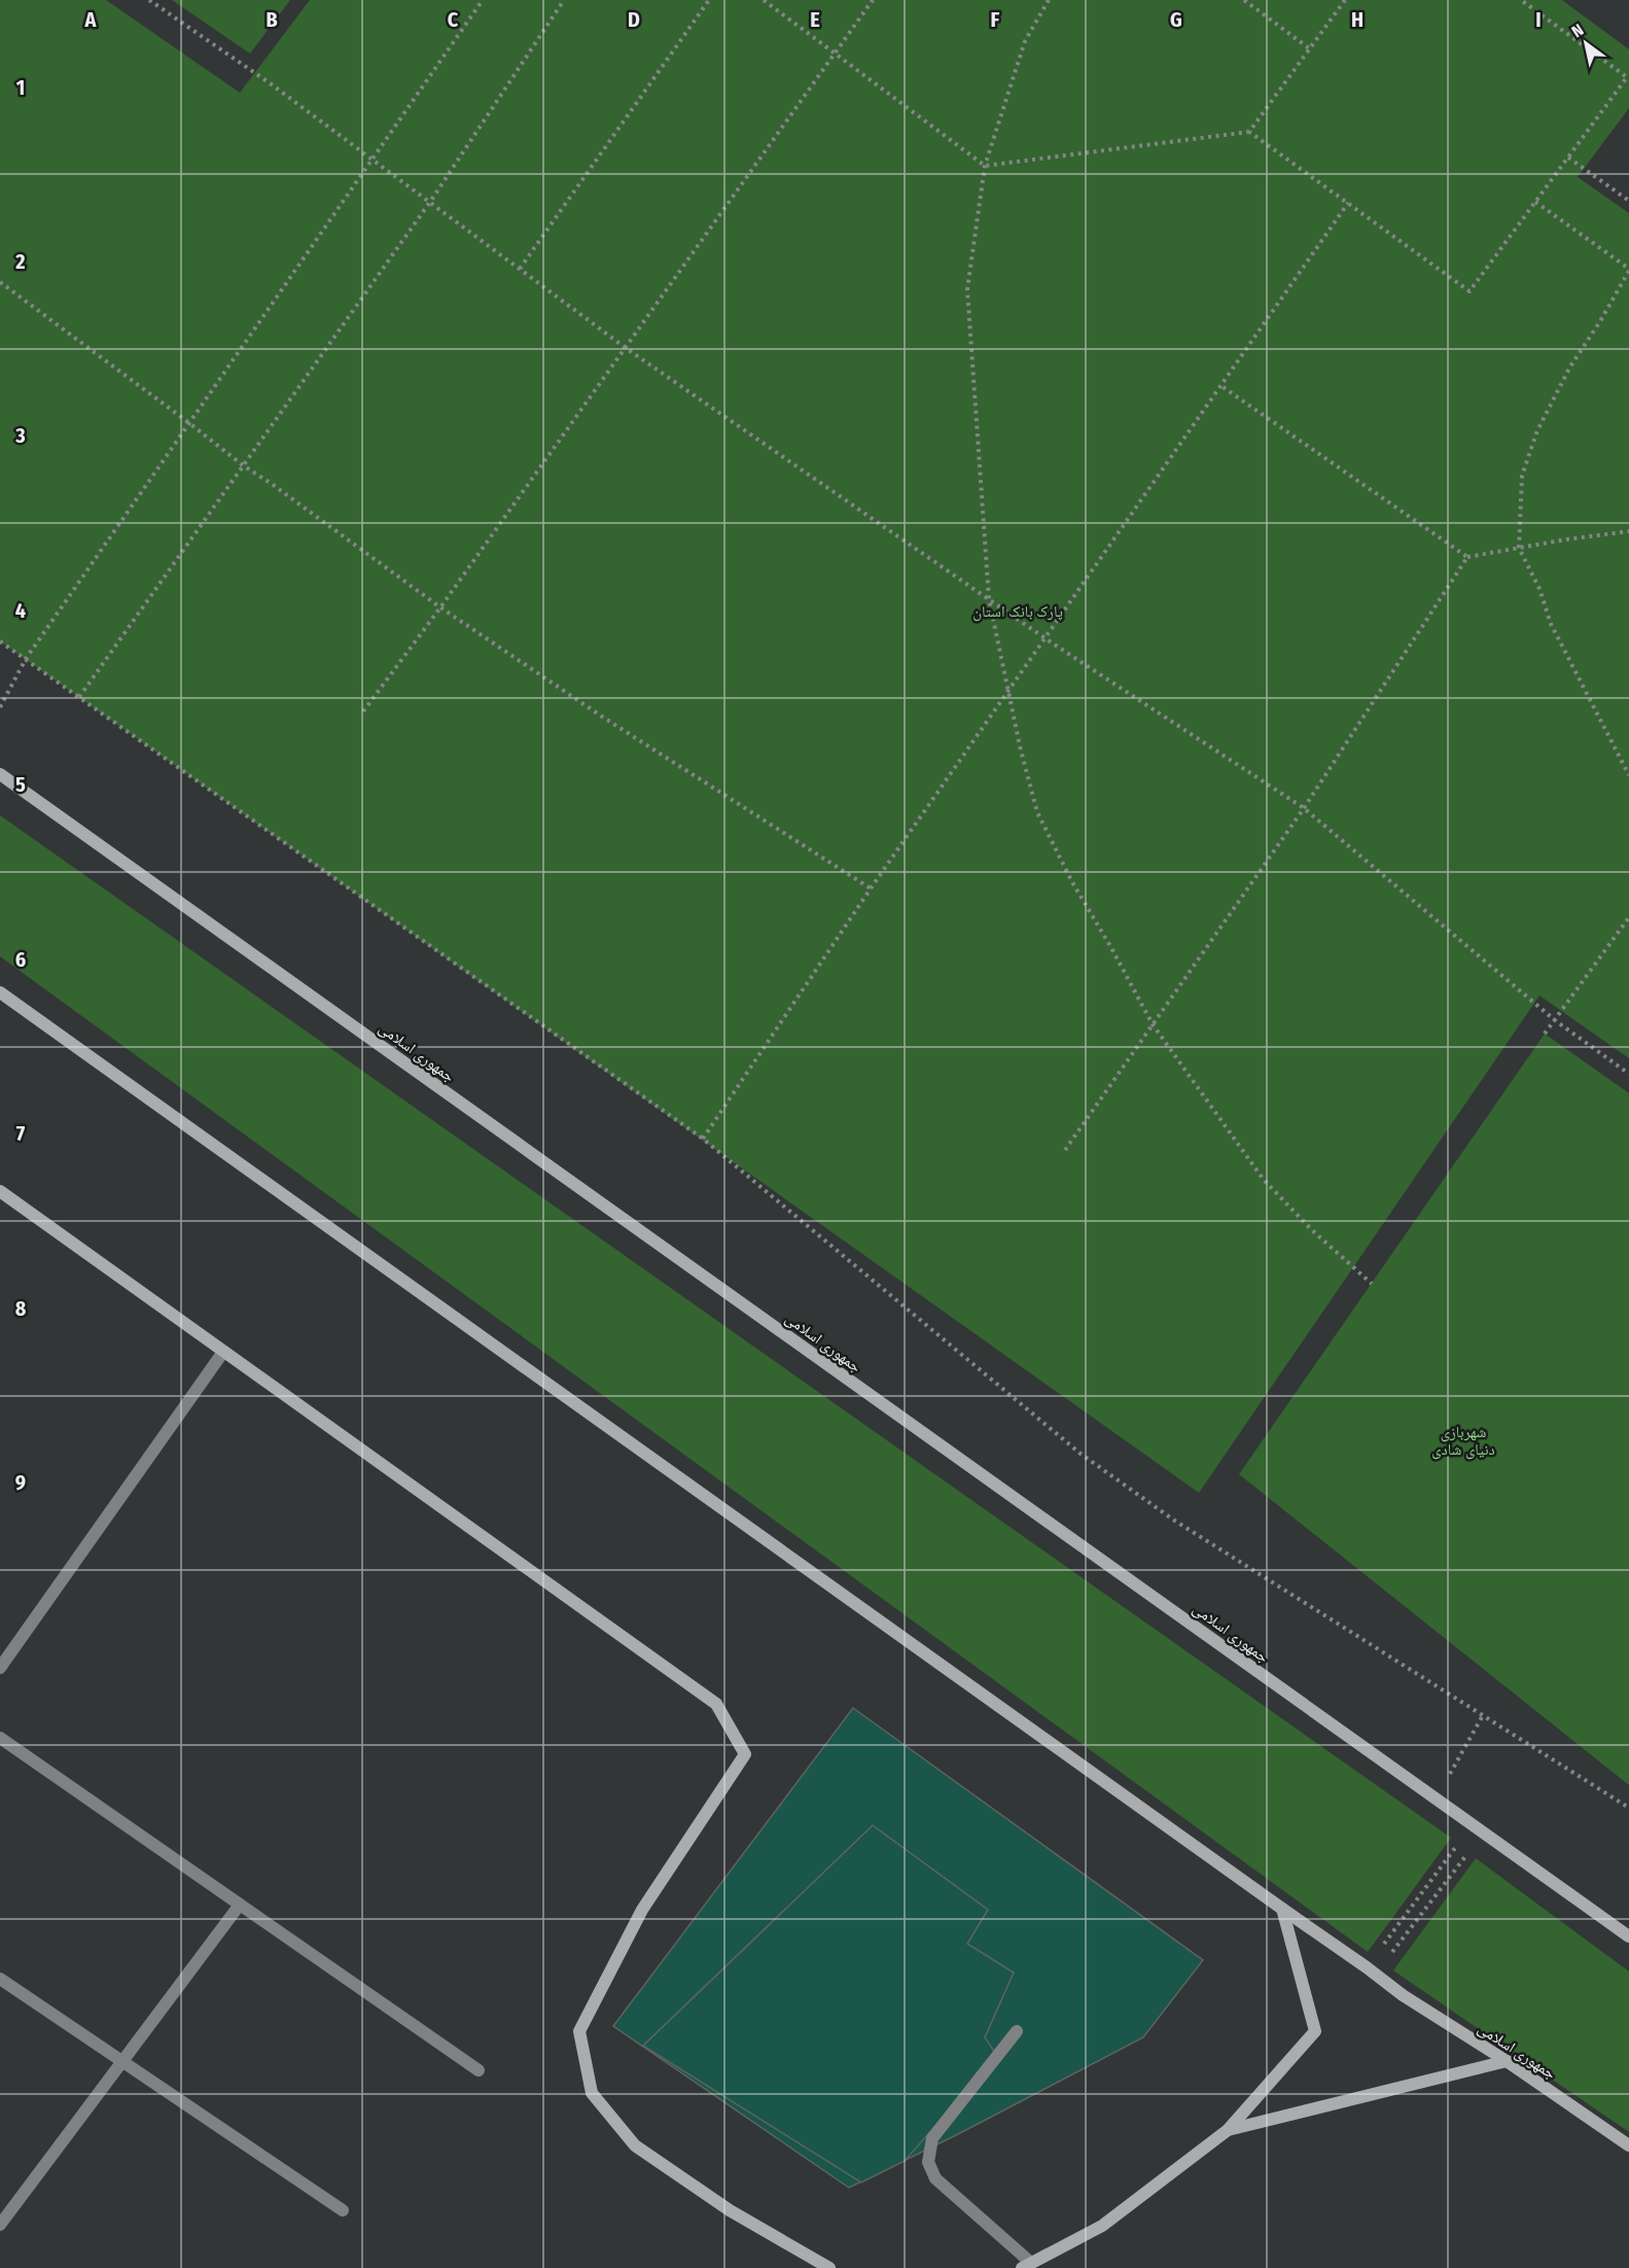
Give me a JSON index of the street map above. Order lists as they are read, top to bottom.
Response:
{
  "streets": {
    "main road": ["جمهوری اسلامی"]
  },
  "parks": ["پارک بانک استان", "شهربازی دنیای شادی"],
  "north": "top left",
  "grid": {
    "columns": [
      "A",
      "B",
      "C",
      "D",
      "E",
      "F",
      "G",
      "H",
      "I"
    ],
    "rows": [
      "1",
      "2",
      "3",
      "4",
      "5",
      "6",
      "7",
      "8",
      "9"
    ]
  }
}
